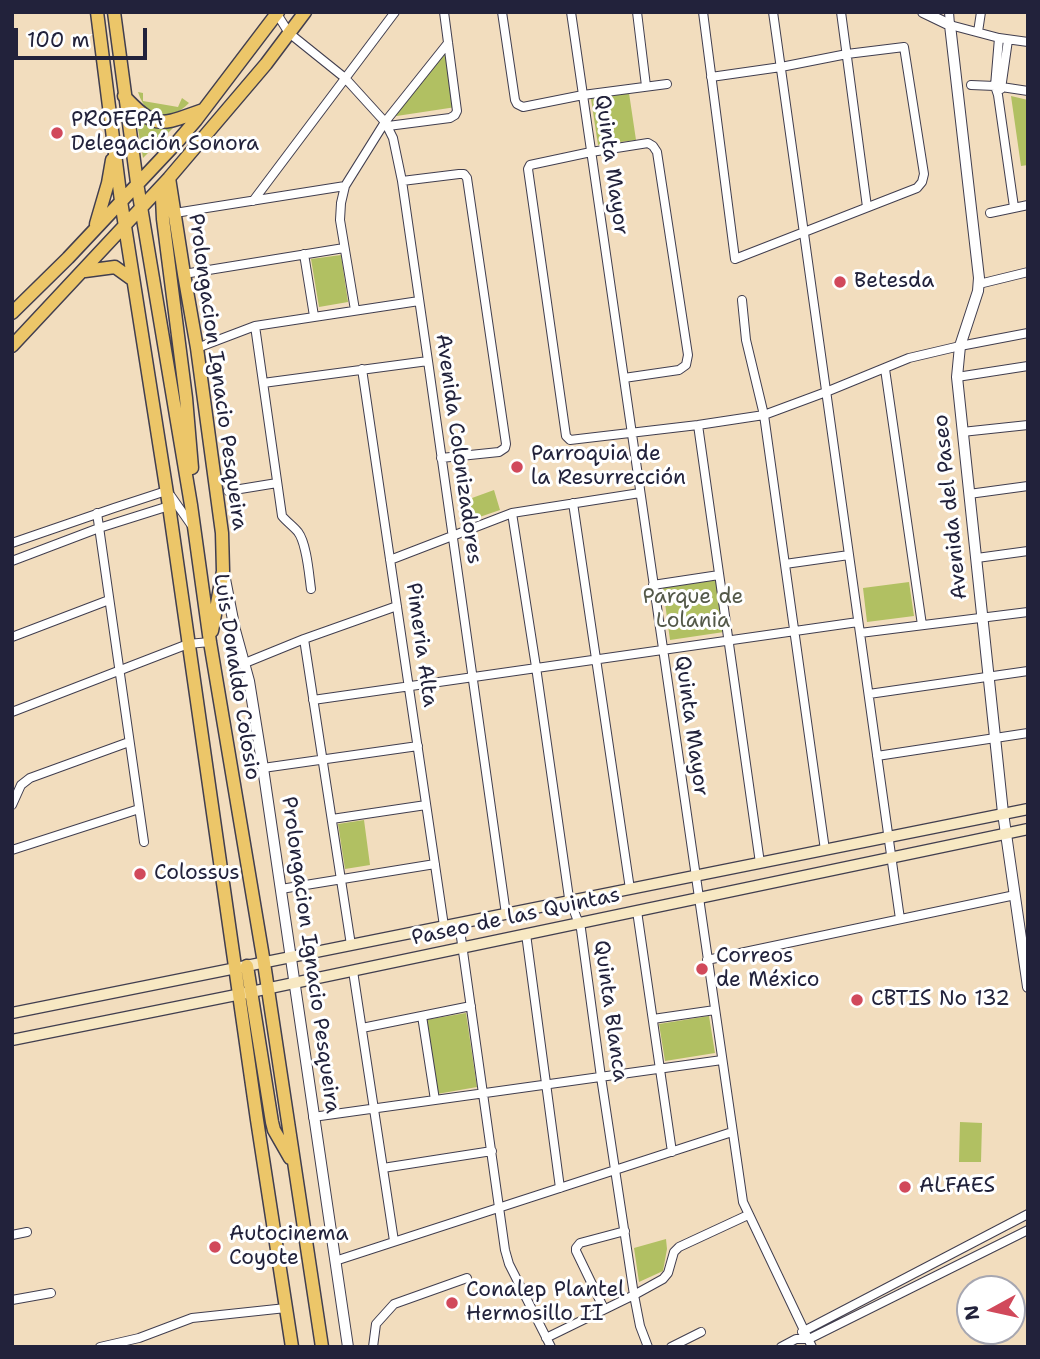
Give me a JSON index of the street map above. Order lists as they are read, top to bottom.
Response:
{
  "streets": {
    "main road": ["Prolongacion Ignacio Pesqueira", "Luis Donaldo Colosio", "Paseo de las Quintas"],
    "street": [
      "Quinta Mayor",
      "Avenida Colonizadores",
      "Avenida del Paseo",
      "Pimeria Alta",
      "Quinta Blanca"
    ]
  },
  "crossings": [
    ["Quinta Mayor", "Paseo de las Quintas"],
    ["Prolongacion Ignacio Pesqueira", "Luis Donaldo Colosio"],
    ["Prolongacion Ignacio Pesqueira", "Paseo de las Quintas"],
    ["Avenida Colonizadores", "Paseo de las Quintas"],
    ["Avenida del Paseo", "Paseo de las Quintas"],
    ["Pimeria Alta", "Paseo de las Quintas"],
    ["Luis Donaldo Colosio", "Paseo de las Quintas"],
    ["Paseo de las Quintas", "Quinta Blanca"]
  ],
  "parks": ["Parque de Lolania"],
  "places": [
    "PROFEPA Delegación Sonora",
    "Betesda",
    "Parroquia de la Resurrección",
    "Colossus",
    "Correos de México",
    "CBTIS No 132",
    "ALFAES",
    "Autocinema Coyote",
    "Conalep Plantel Hermosillo II"
  ],
  "scale_bar": "100 m",
  "north": "left"
}
